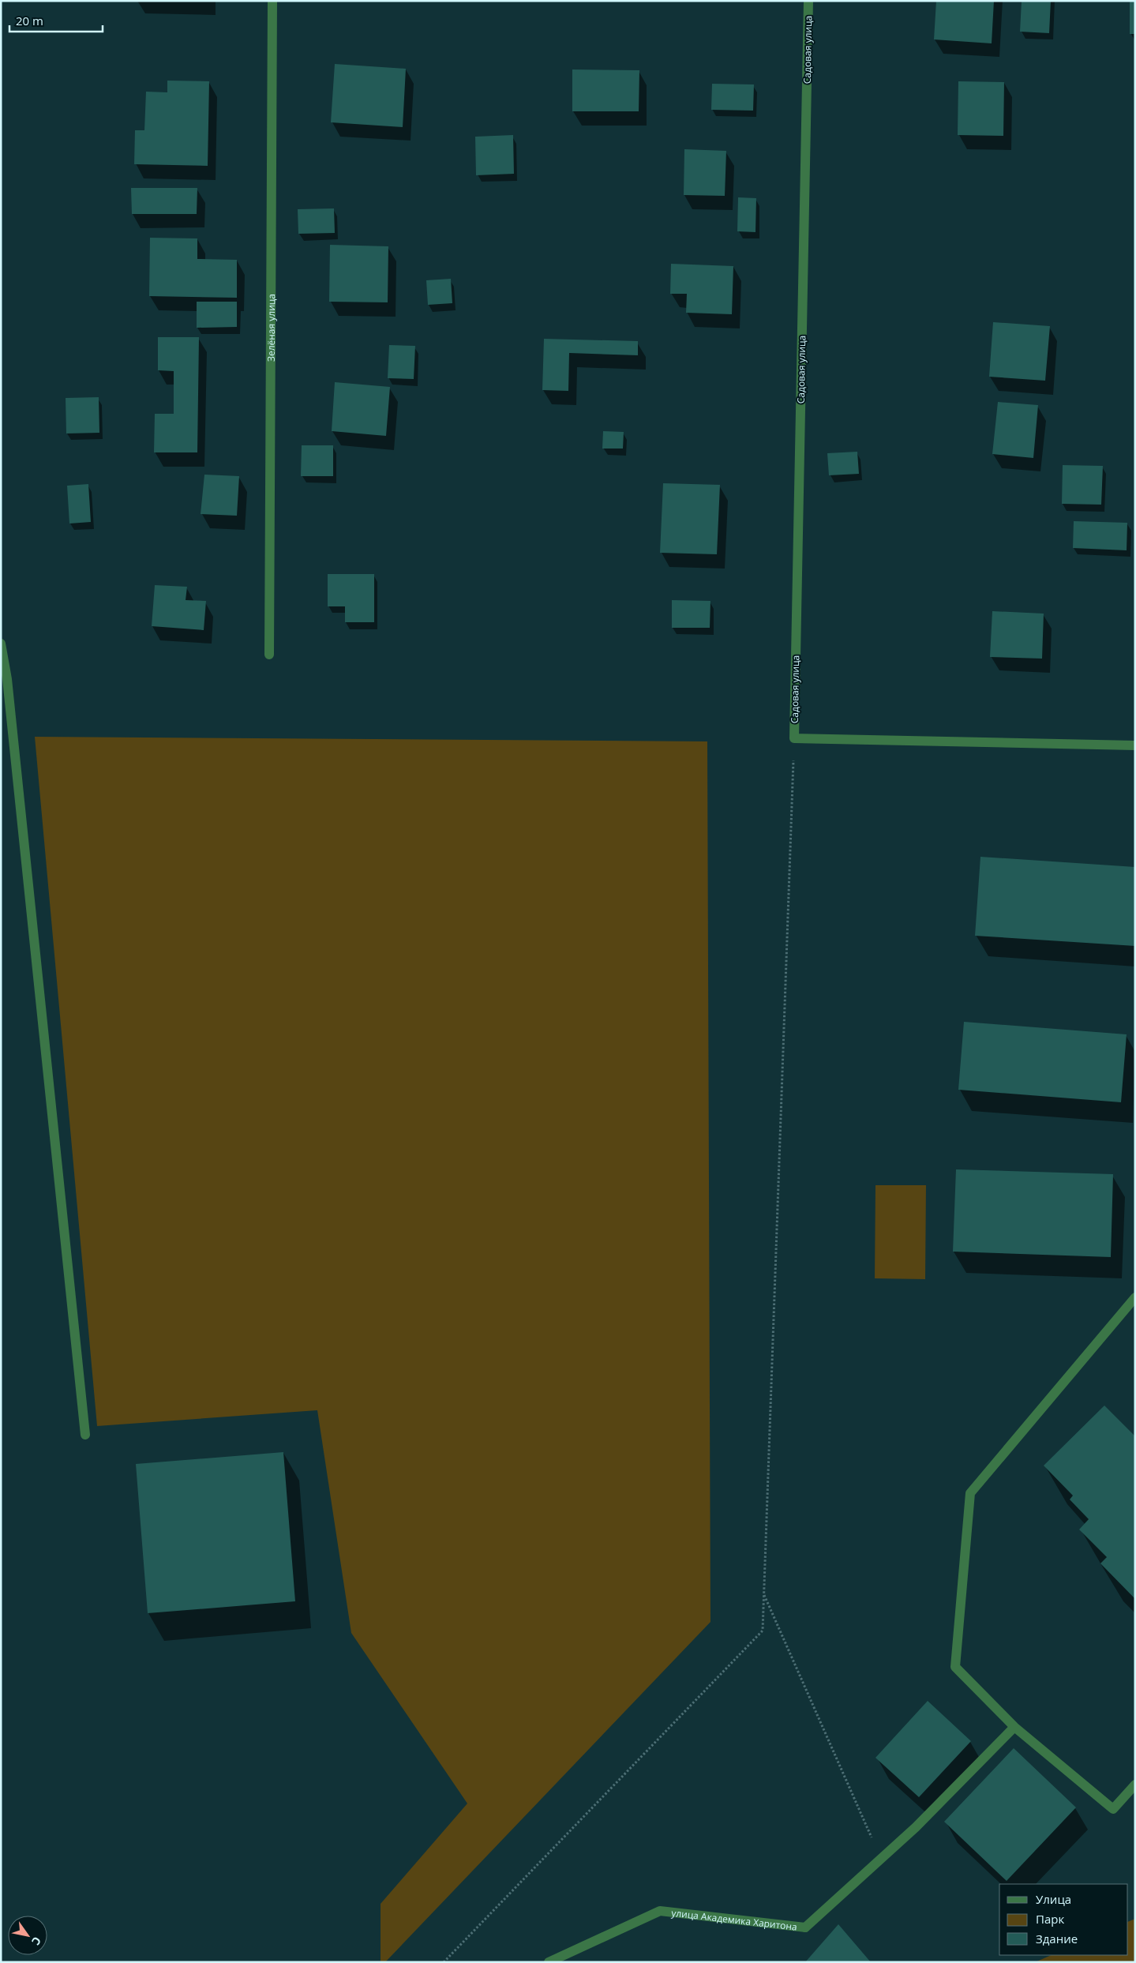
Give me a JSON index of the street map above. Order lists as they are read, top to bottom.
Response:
{
  "streets": {
    "street": ["Садовая улица", "Зелёная улица", "улица Академика Харитона"]
  },
  "legend": ["Улица", "Парк", "Здание"],
  "scale_bar": "20 m",
  "north": "bottom right"
}
